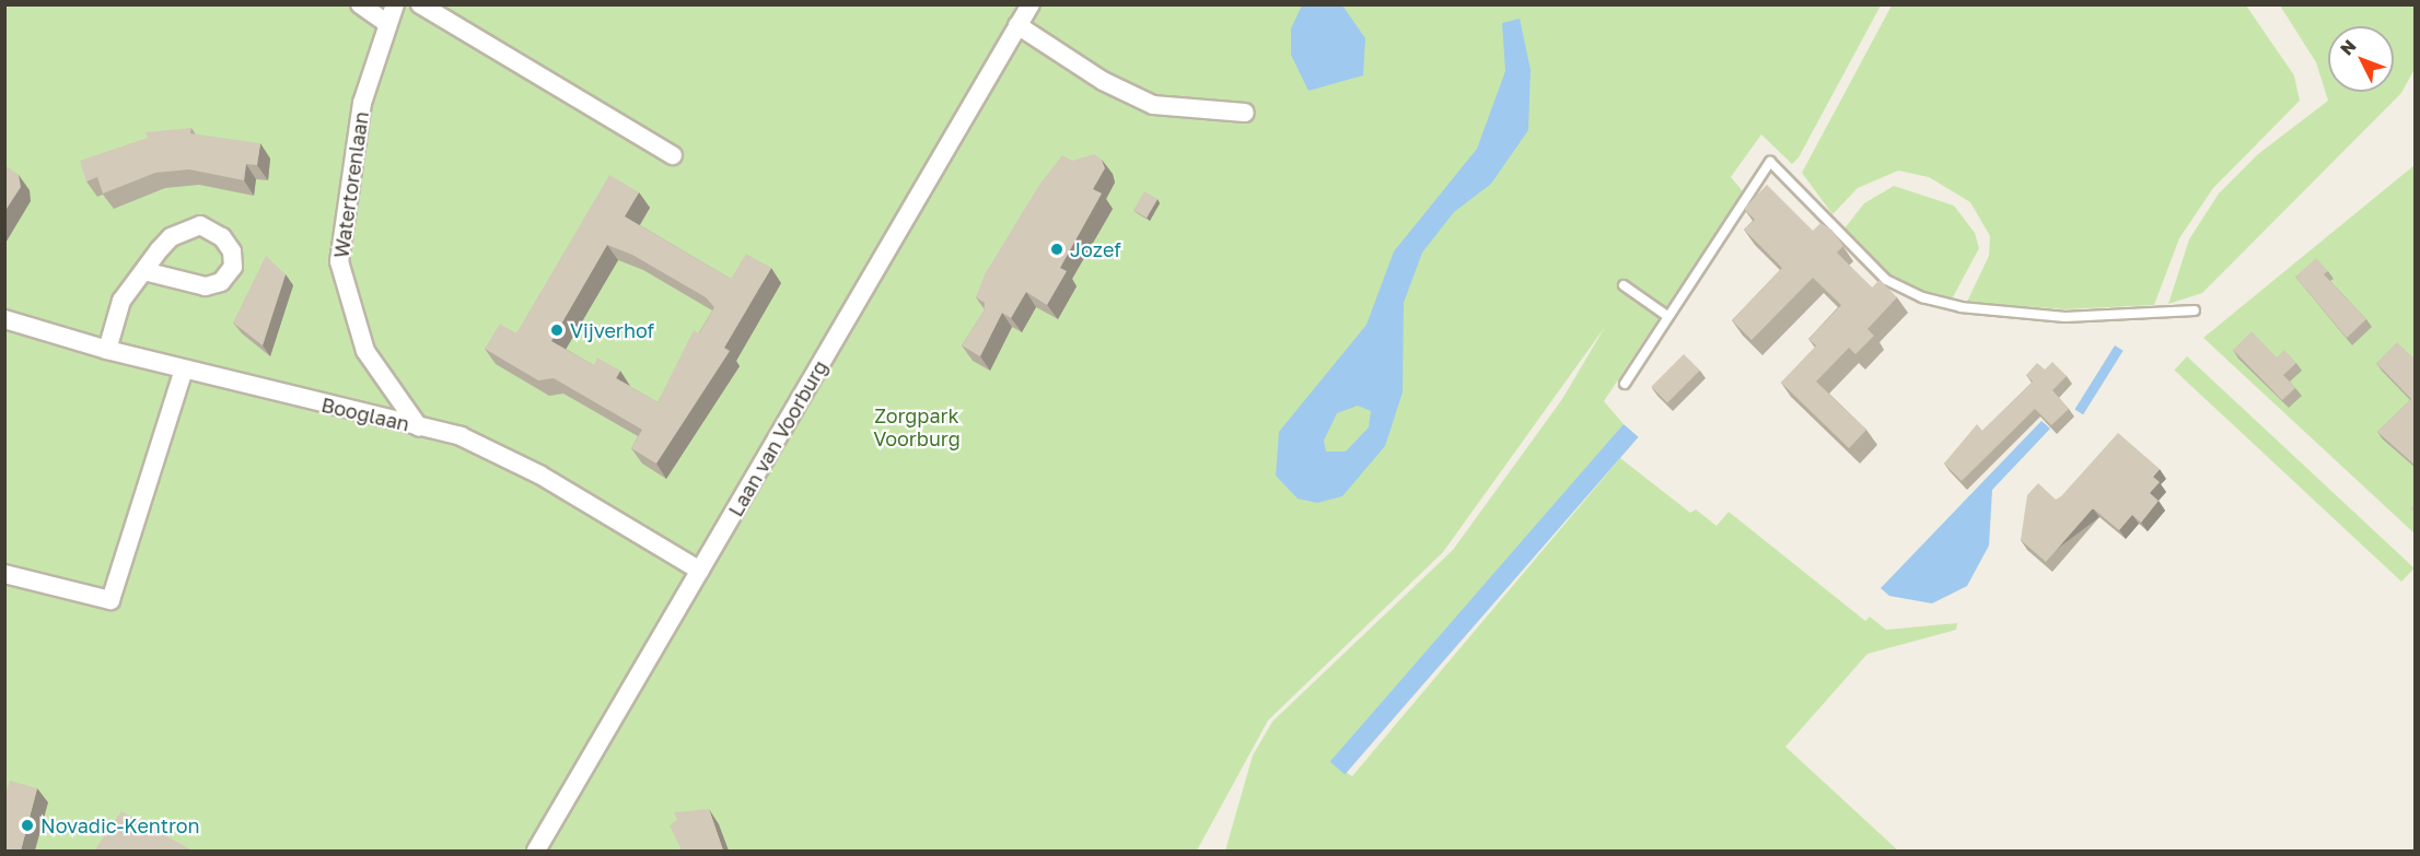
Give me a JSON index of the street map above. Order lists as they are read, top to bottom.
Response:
{
  "streets": {
    "street": ["Watertorenlaan", "Booglaan", "Laan van Voorburg"]
  },
  "crossings": [
    ["Watertorenlaan", "Booglaan"],
    ["Booglaan", "Laan van Voorburg"]
  ],
  "parks": ["Zorgpark Voorburg"],
  "places": ["Jozef", "Vijverhof", "Novadic-Kentron"],
  "north": "top left"
}
